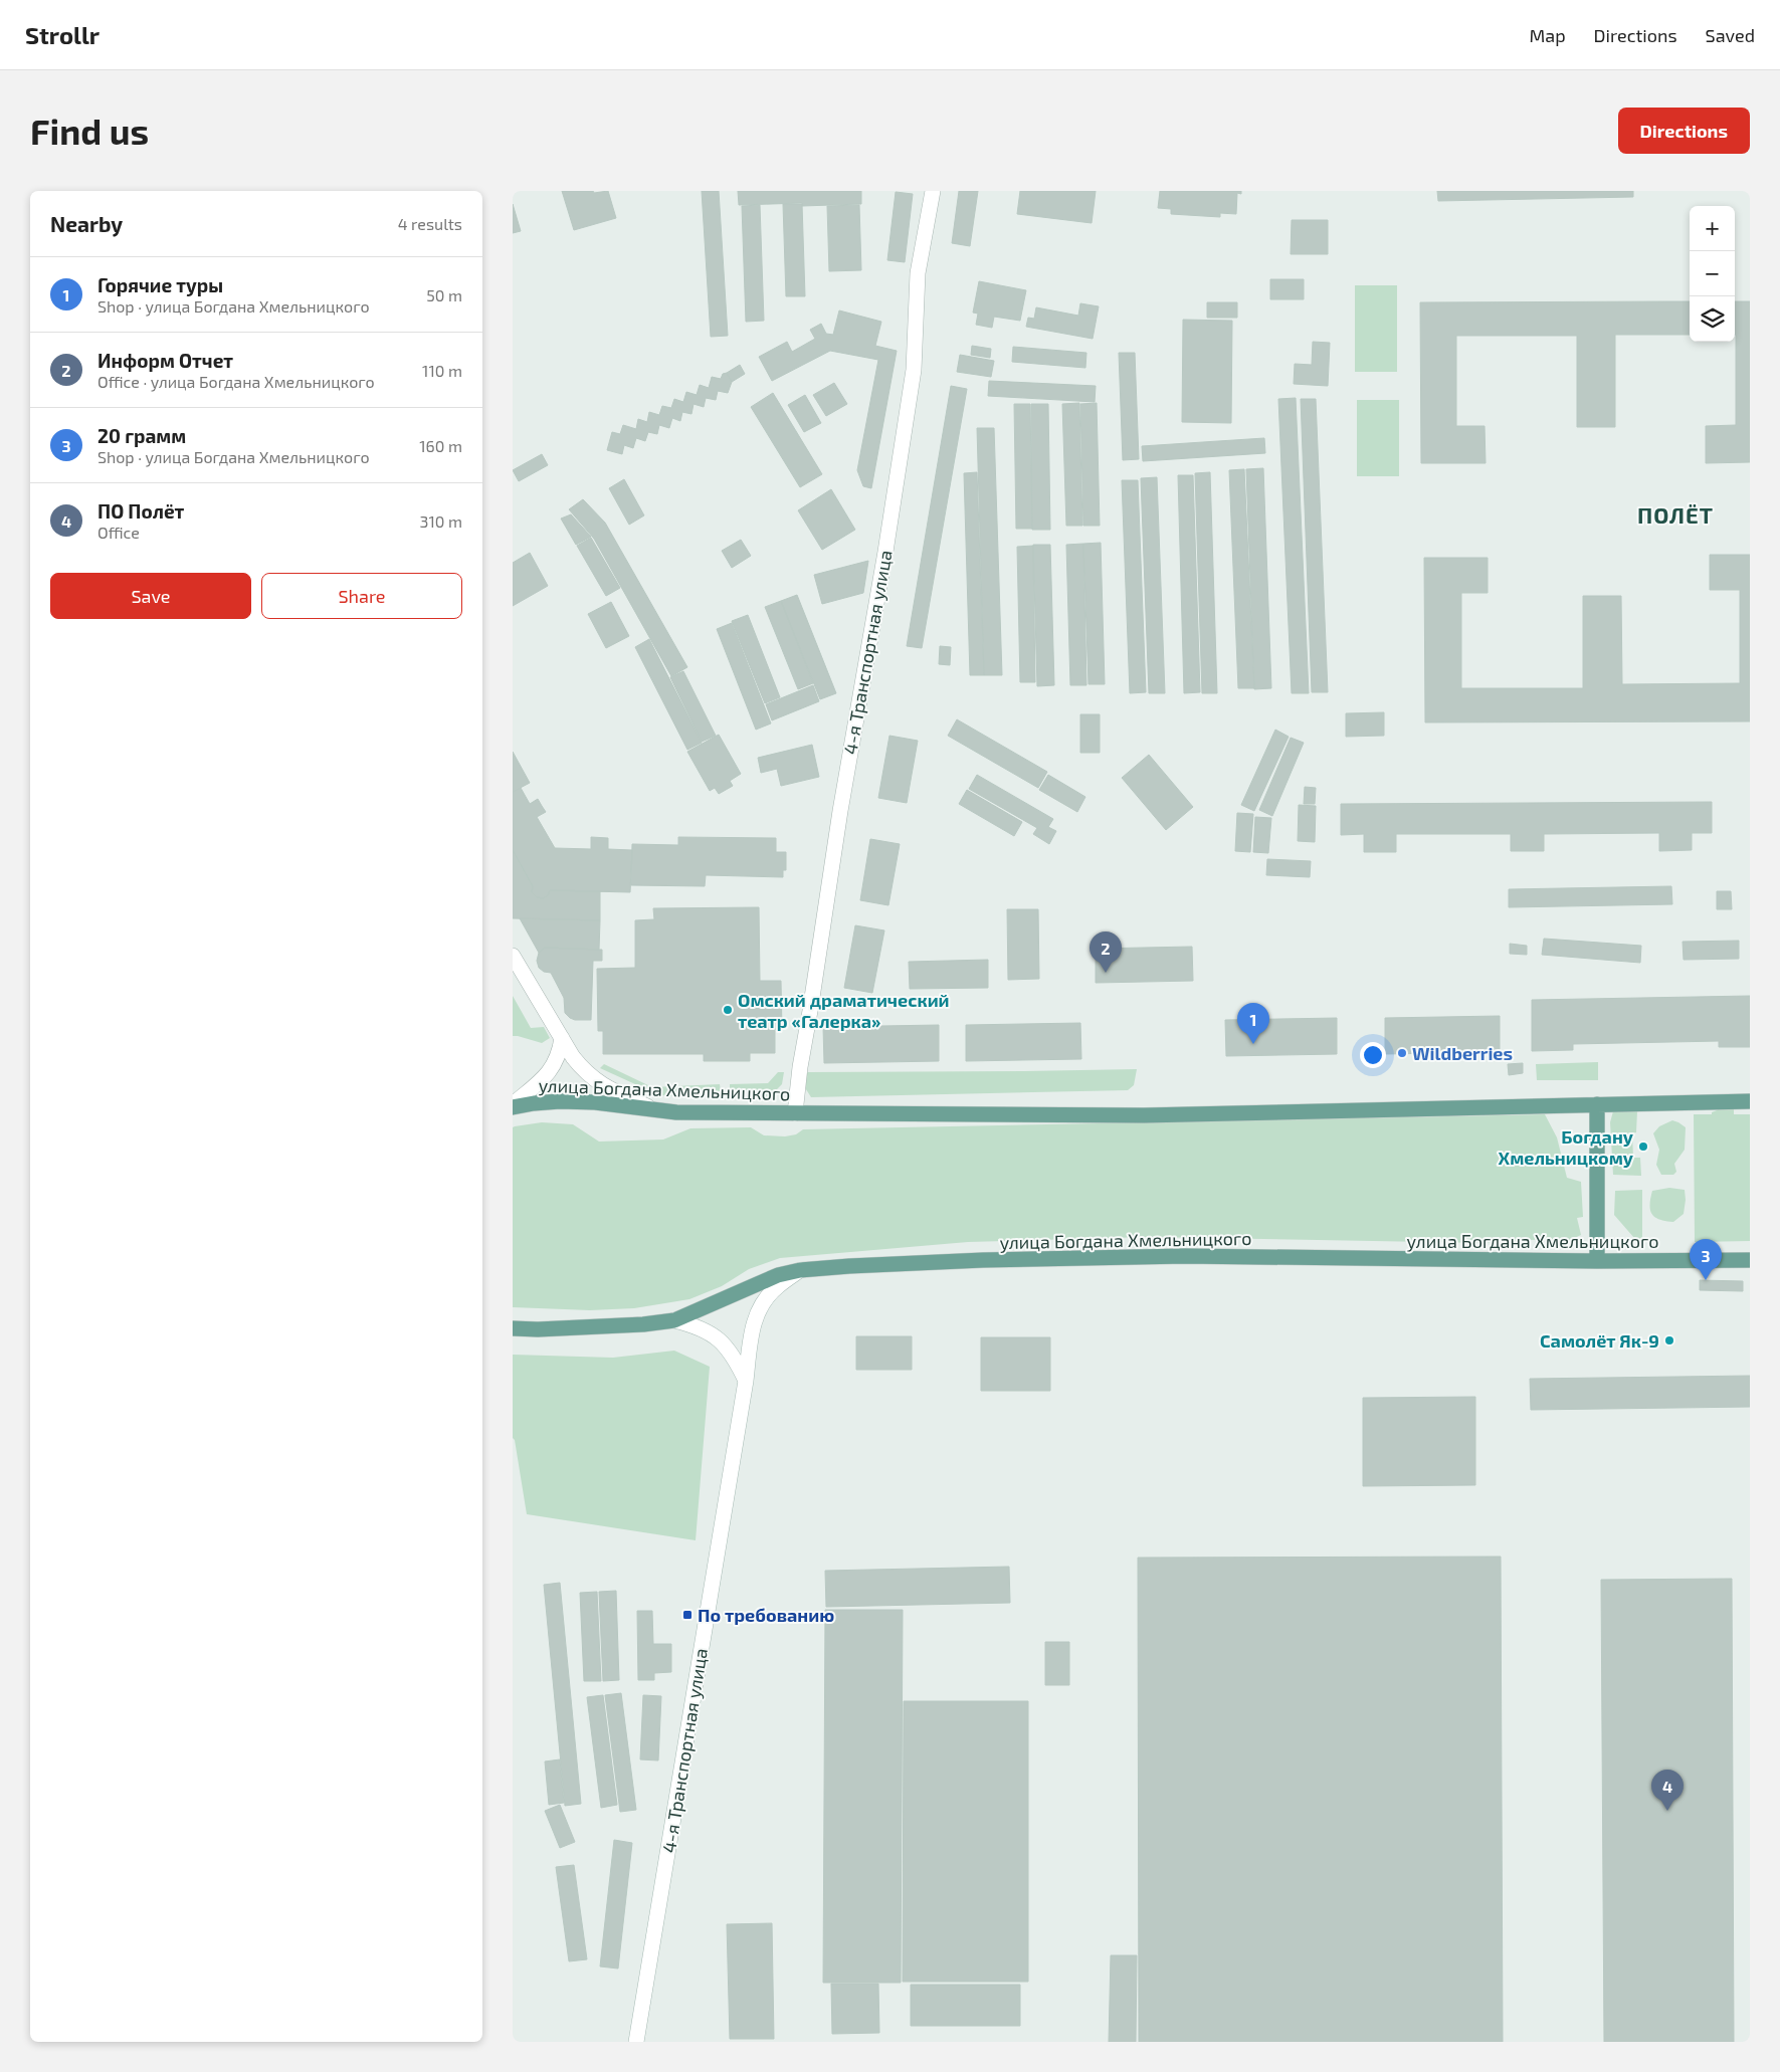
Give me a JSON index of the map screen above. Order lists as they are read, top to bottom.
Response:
{
  "streets": {
    "main road": ["улица Богдана Хмельницкого"],
    "street": ["4-я Транспортная улица"]
  },
  "crossings": [
    ["4-я Транспортная улица", "улица Богдана Хмельницкого"]
  ],
  "districts": ["ПОЛЁТ"],
  "places": {
    "other": [
      "Омский драматический театр «Галерка»",
      "Wildberries",
      "Богдану Хмельницкому",
      "Самолёт Як-9"
    ],
    "transit": ["По требованию"]
  },
  "page": {
    "header": "Strollr",
    "nav": ["Map", "Directions", "Saved"],
    "buttons": [
      "Directions",
      ["Save", "Share"]
    ],
    "title": "Find us",
    "heading": ["Nearby", "4 results"],
    "map_buttons": ["+", "−"],
    "list": [
      {
        "mark": "1",
        "name": "Горячие туры",
        "note": "Shop · улица Богдана Хмельницкого",
        "value": "50 m"
      },
      {
        "mark": "2",
        "name": "Информ Отчет",
        "note": "Office · улица Богдана Хмельницкого",
        "value": "110 m"
      },
      {
        "mark": "3",
        "name": "20 грамм",
        "note": "Shop · улица Богдана Хмельницкого",
        "value": "160 m"
      },
      {
        "mark": "4",
        "name": "ПО Полёт",
        "note": "Office",
        "value": "310 m"
      }
    ],
    "pins": [
      "2",
      "1",
      "3",
      "4"
    ]
  }
}
